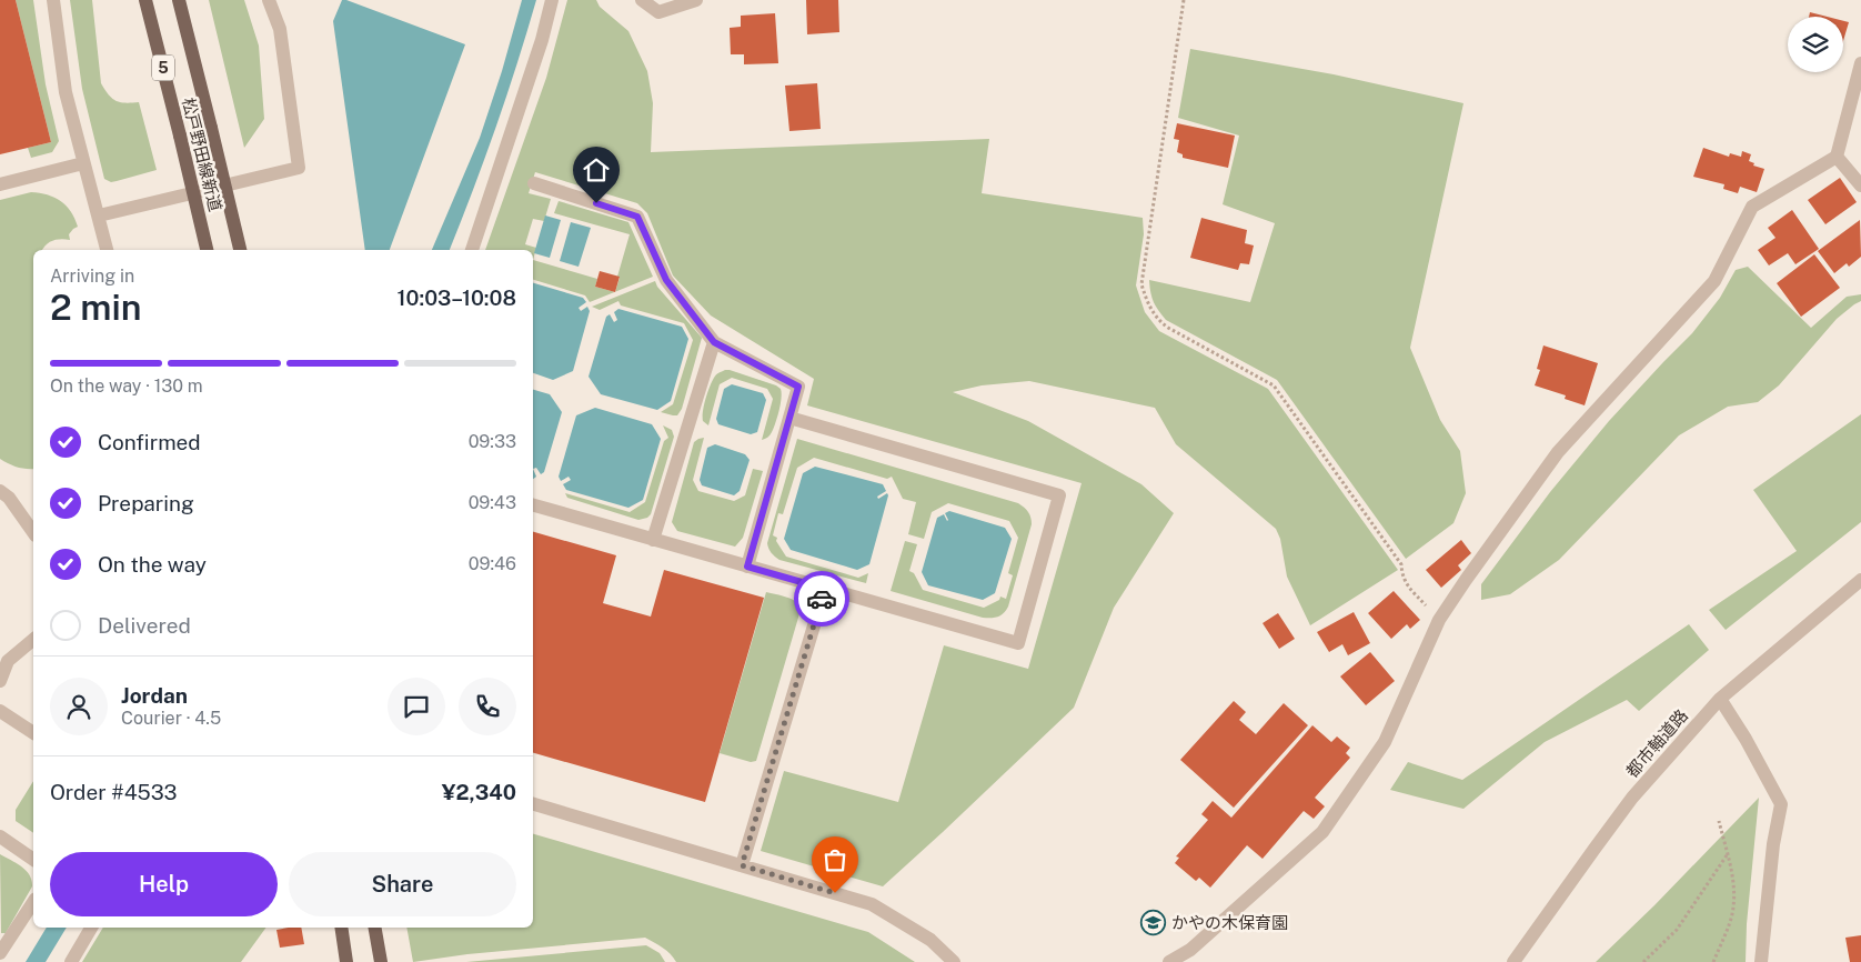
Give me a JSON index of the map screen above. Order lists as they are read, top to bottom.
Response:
{
  "streets": {
    "main road": ["5", "松戸野田線新道"],
    "street": ["都市軸道路"]
  },
  "places": {
    "school or university": ["かやの木保育園"]
  },
  "page": {
    "heading": ["2 min", "Arriving in", "10:03–10:08"],
    "panel": [
      "Jordan",
      "Courier · 4.5",
      "Order #4533",
      "¥2,340"
    ],
    "bar": "On the way · 130 m",
    "list": [
      ["Confirmed", "09:33"],
      ["Preparing", "09:43"],
      ["On the way", "09:46"],
      "Delivered"
    ],
    "buttons": ["Help", "Share"]
  }
}
